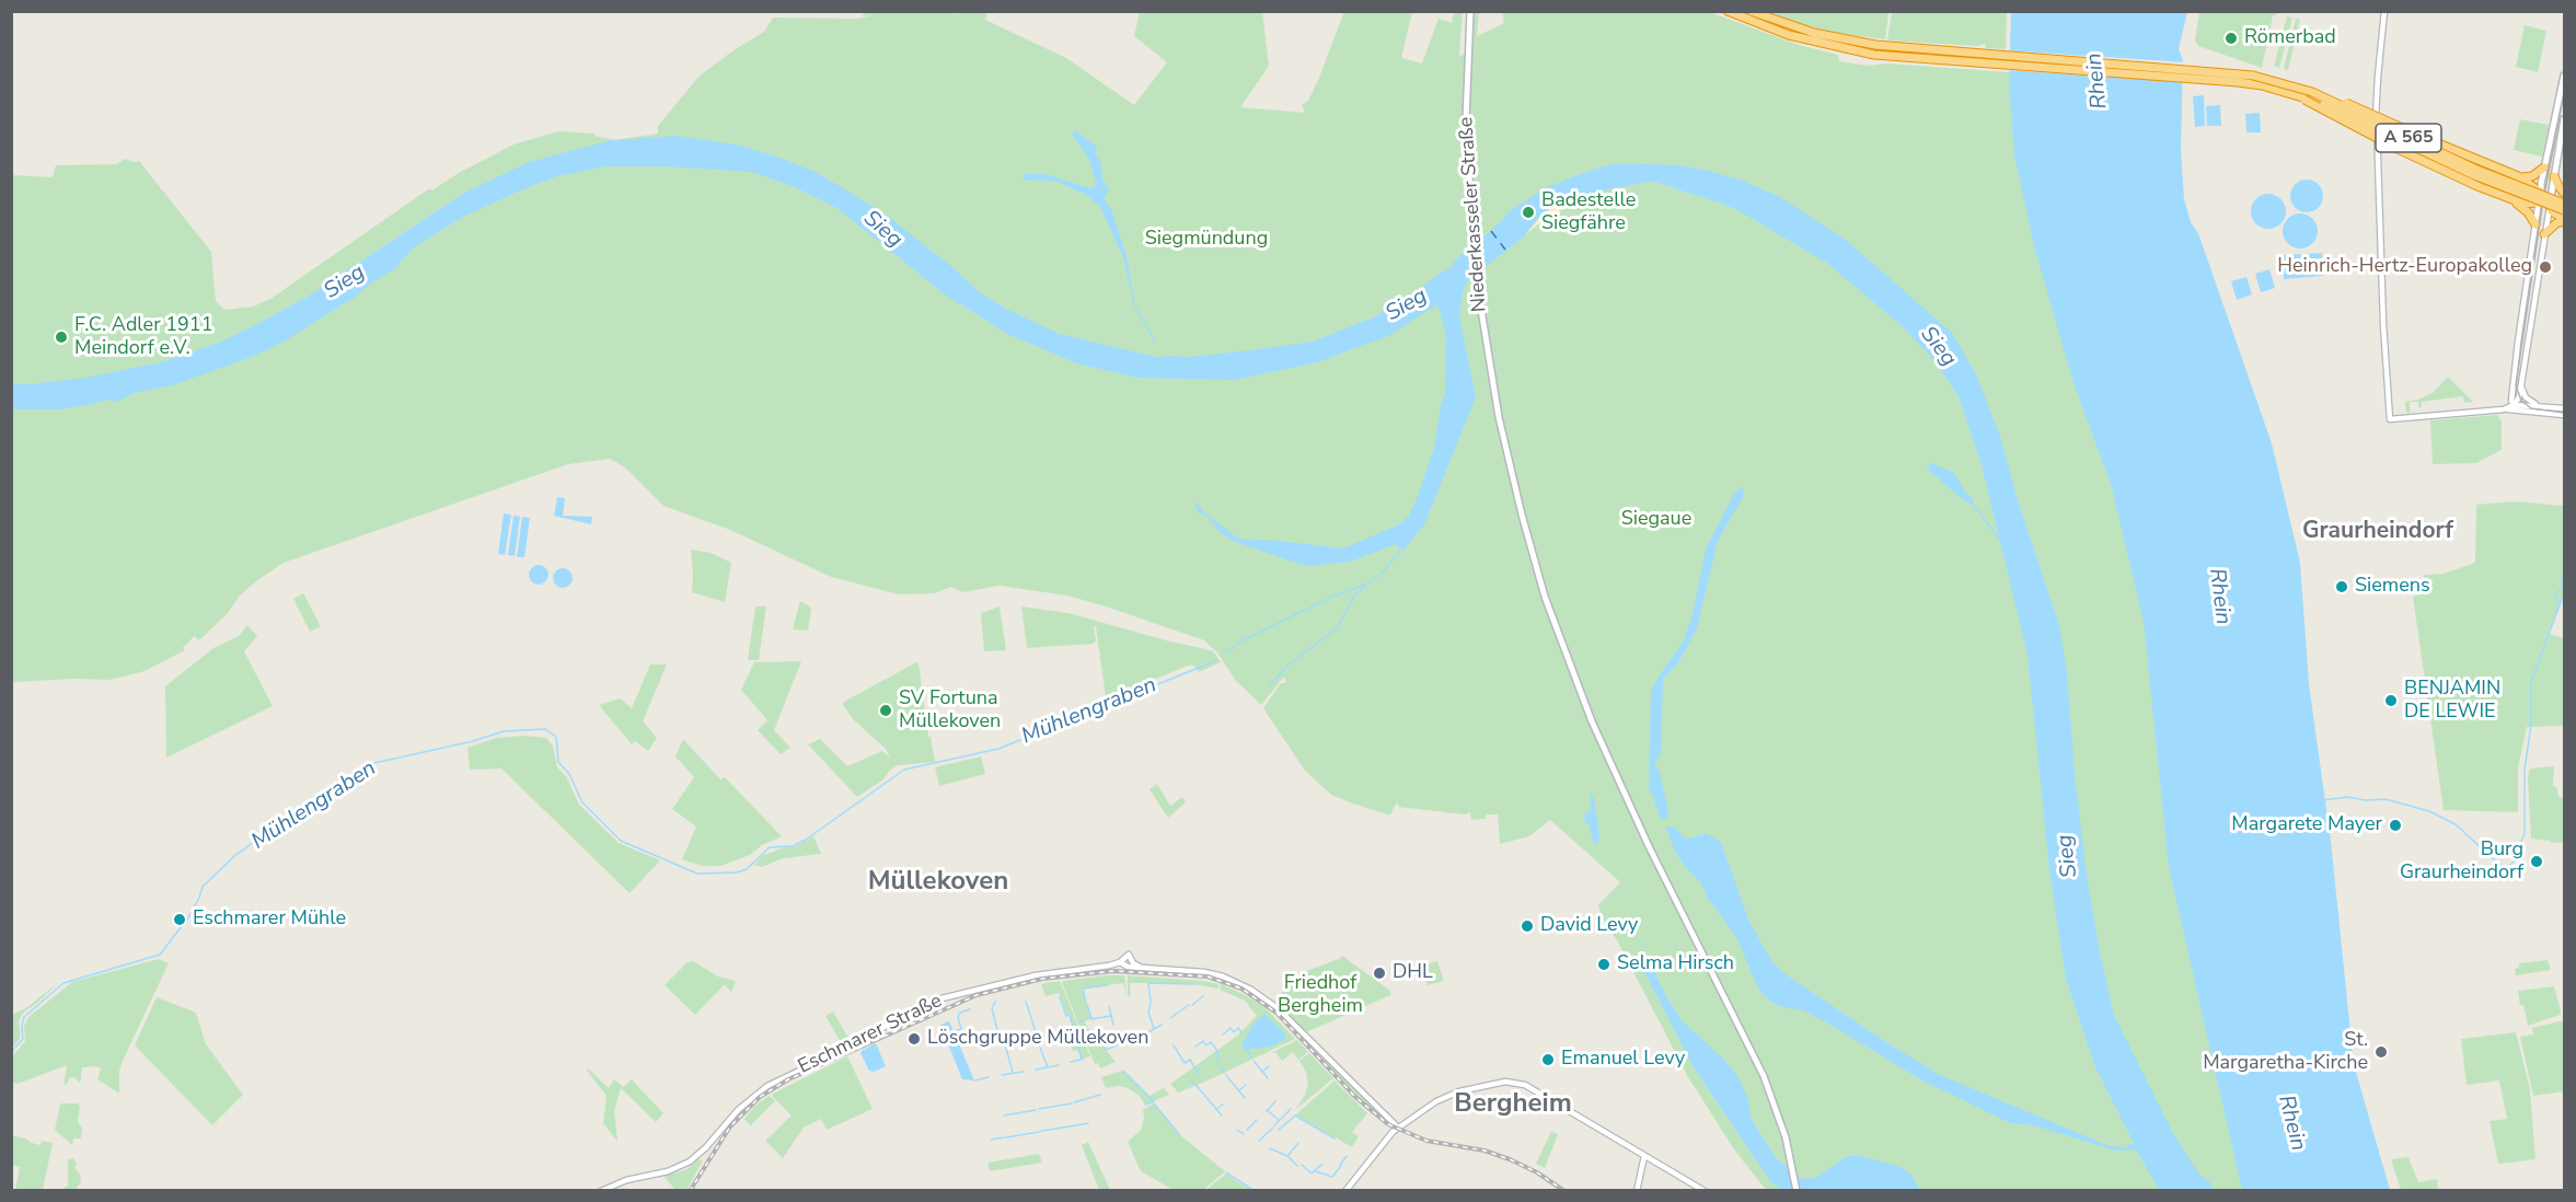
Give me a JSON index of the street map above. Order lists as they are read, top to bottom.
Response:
{
  "streets": {
    "highway": ["A 565"],
    "main road": ["Niederkasseler Straße"],
    "street": ["Eschmarer Straße"]
  },
  "districts": ["Graurheindorf", "Müllekoven", "Bergheim"],
  "water": ["Rhein", "Sieg", "Mühlengraben"],
  "parks": ["Siegmündung", "Siegaue", "Friedhof Bergheim"],
  "places": [
    "Römerbad",
    "Badestelle Siegfähre",
    "Heinrich-Hertz-Europakolleg",
    "F.C. Adler 1911 Meindorf e.V.",
    "Siemens",
    "BENJAMIN DE LEWIE",
    "SV Fortuna Müllekoven",
    "Margarete Mayer",
    "Burg Graurheindorf",
    "Eschmarer Mühle",
    "David Levy",
    "Selma Hirsch",
    "DHL",
    "Löschgruppe Müllekoven",
    "St. Margaretha-Kirche",
    "Emanuel Levy"
  ]
}
